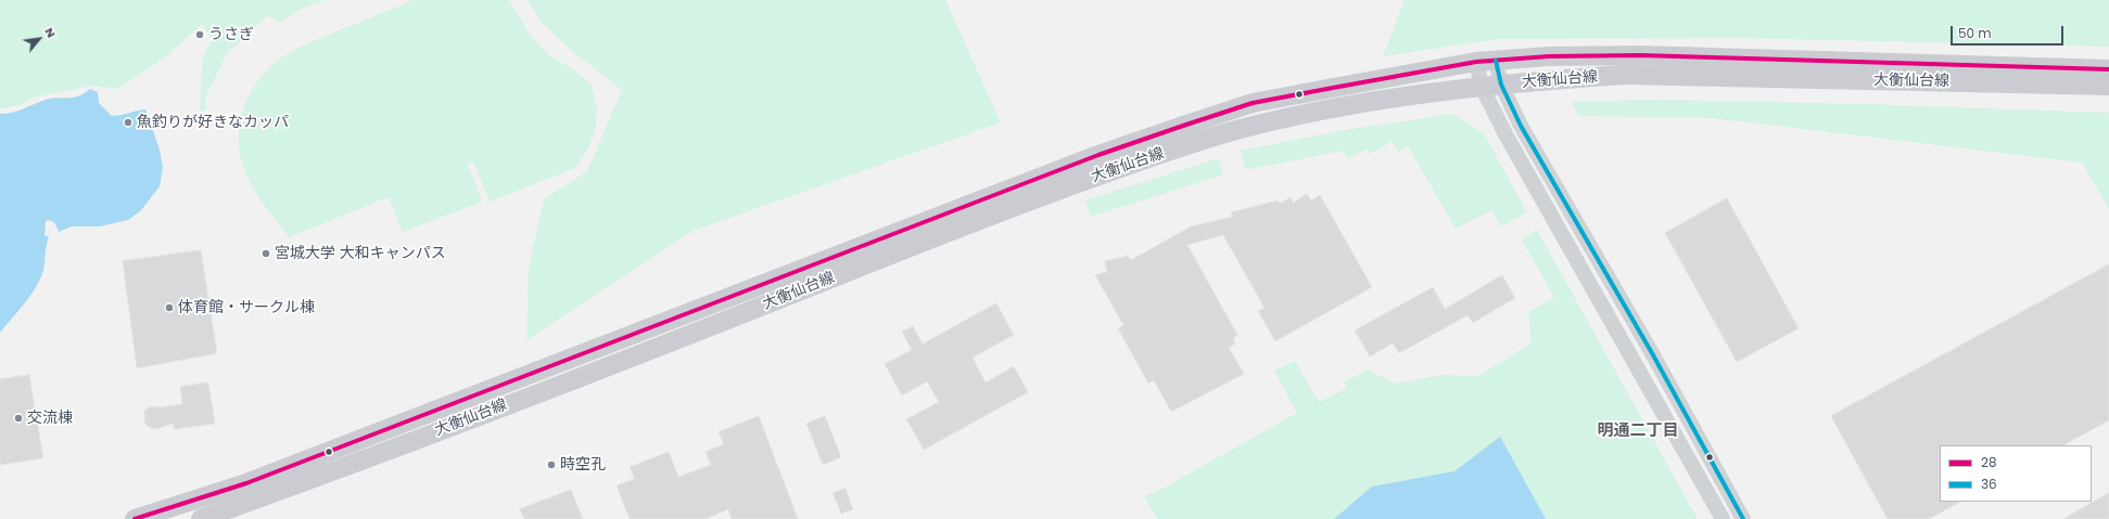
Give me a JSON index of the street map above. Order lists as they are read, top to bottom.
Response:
{
  "streets": {
    "main road": ["大衡仙台線"]
  },
  "districts": ["明通二丁目"],
  "places": [
    "うさぎ",
    "魚釣りが好きなカッパ",
    "宮城大学 大和キャンパス",
    "体育館・サークル棟",
    "交流棟",
    "時空孔"
  ],
  "lines": ["transit line 28", "transit line 36"],
  "legend": ["28", "36"],
  "scale_bar": "50 m",
  "north": "top right"
}
